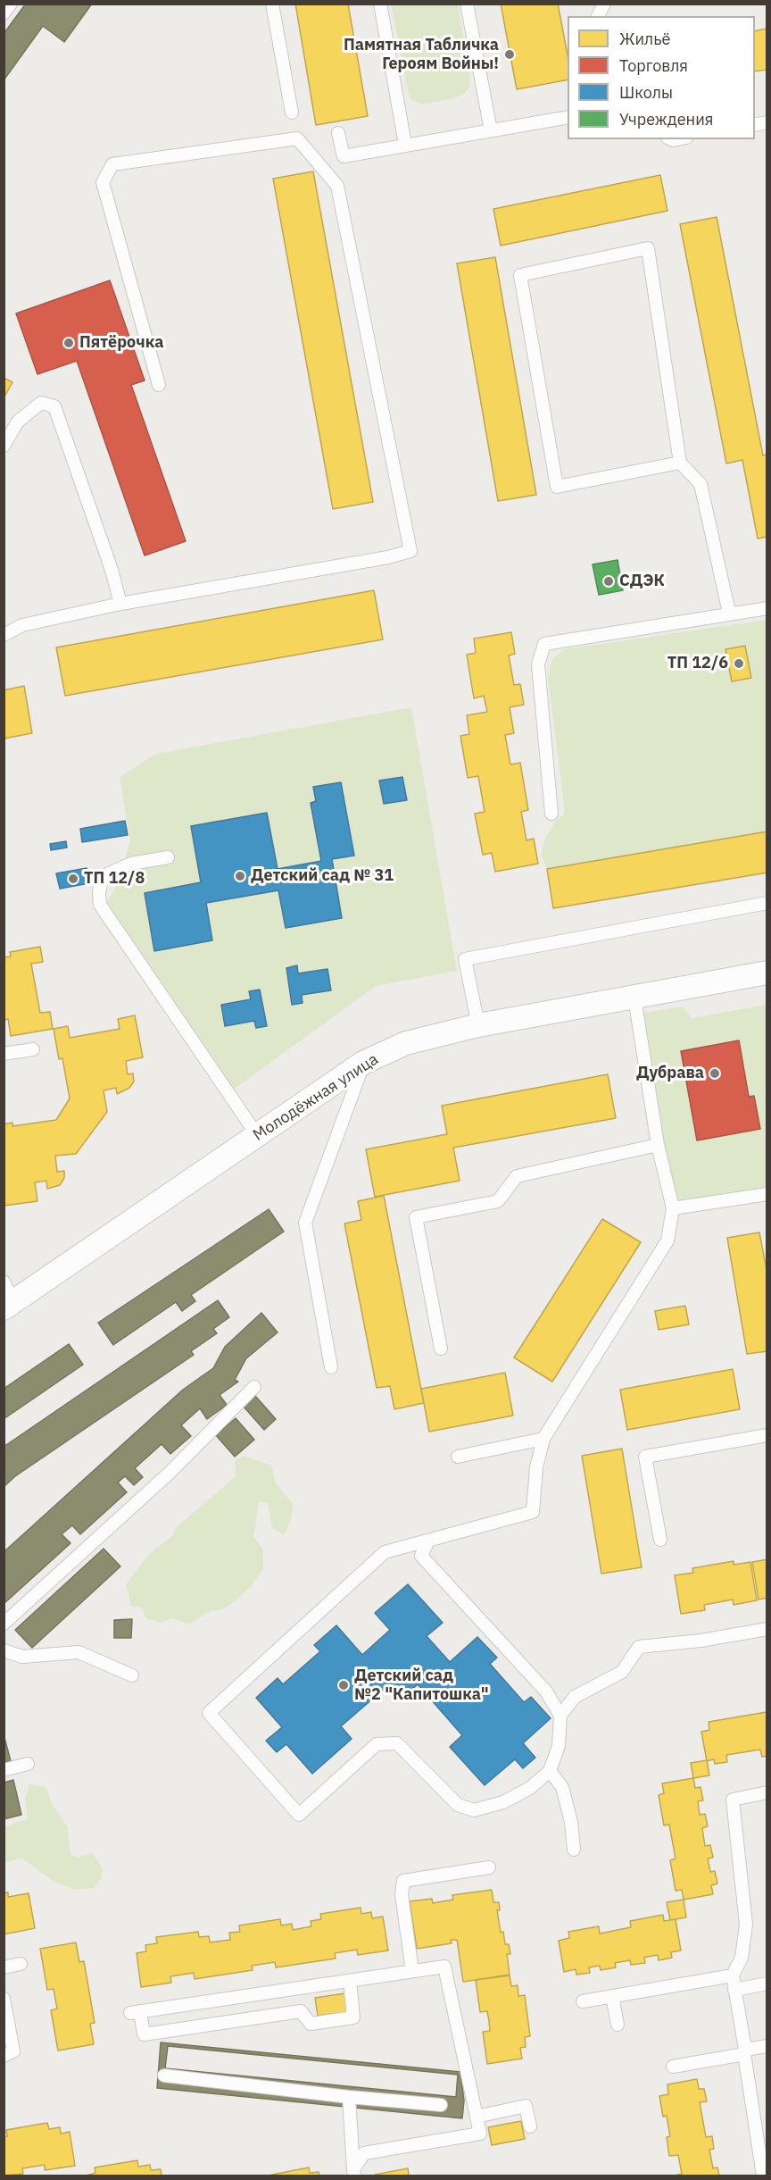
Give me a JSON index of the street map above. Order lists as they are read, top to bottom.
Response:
{
  "streets": {
    "street": ["Молодёжная улица"]
  },
  "places": [
    "Памятная Табличка Героям Войны!",
    "Пятёрочка",
    "СДЭК",
    "ТП 12/6",
    "Детский сад № 31",
    "ТП 12/8",
    "Дубрава",
    "Детский сад №2 \"Капитошка\""
  ],
  "legend": [
    "Жильё",
    "Торговля",
    "Школы",
    "Учреждения"
  ]
}
